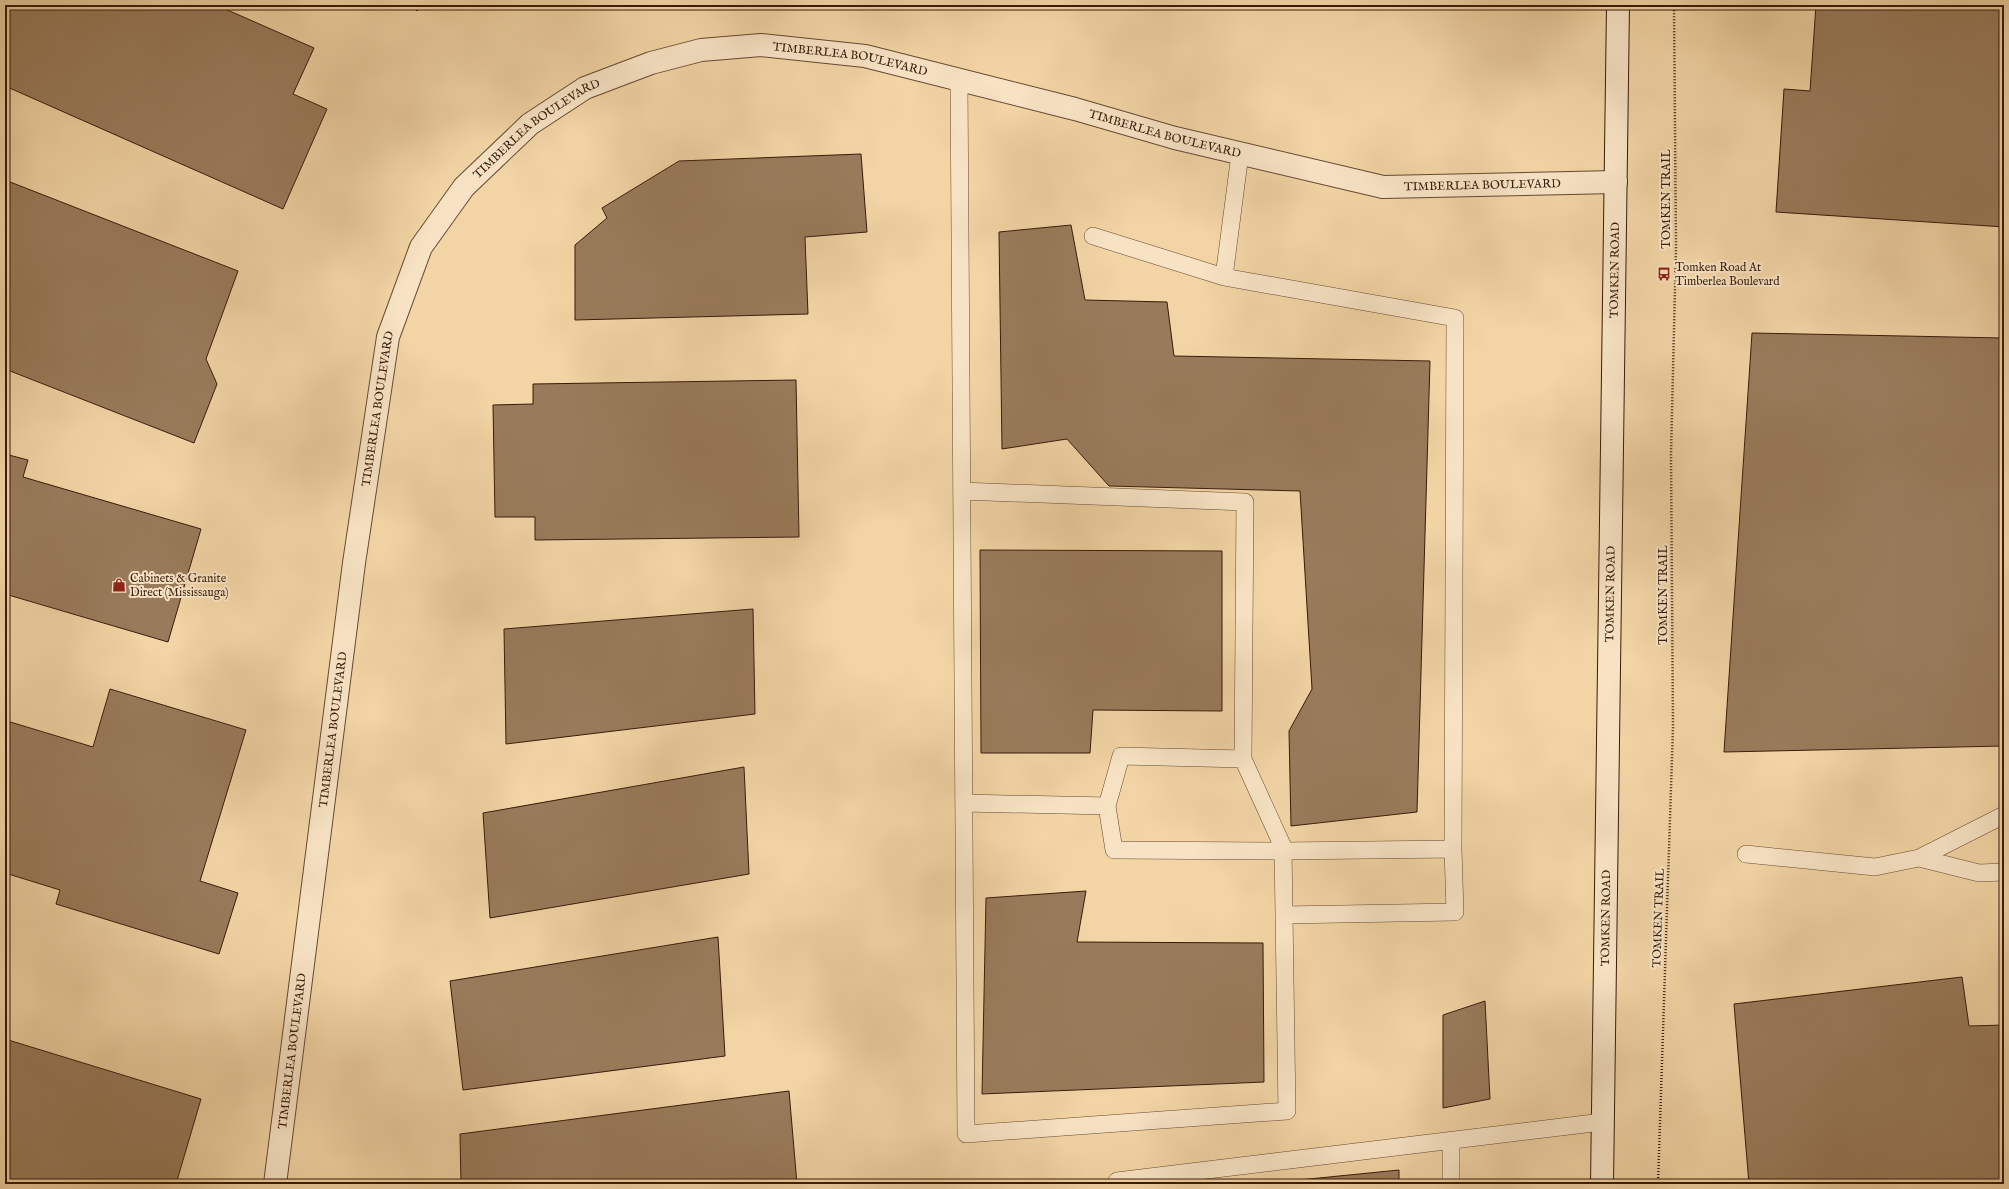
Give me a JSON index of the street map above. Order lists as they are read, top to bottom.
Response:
{
  "streets": {
    "street": ["TIMBERLEA BOULEVARD", "TOMKEN ROAD"],
    "path": ["TOMKEN TRAIL"]
  },
  "crossings": [
    ["TIMBERLEA BOULEVARD", "TOMKEN ROAD"]
  ],
  "places": {
    "bus stop": ["Tomken Road At Timberlea Boulevard"],
    "shop": ["Cabinets & Granite Direct (Mississauga)"]
  }
}
